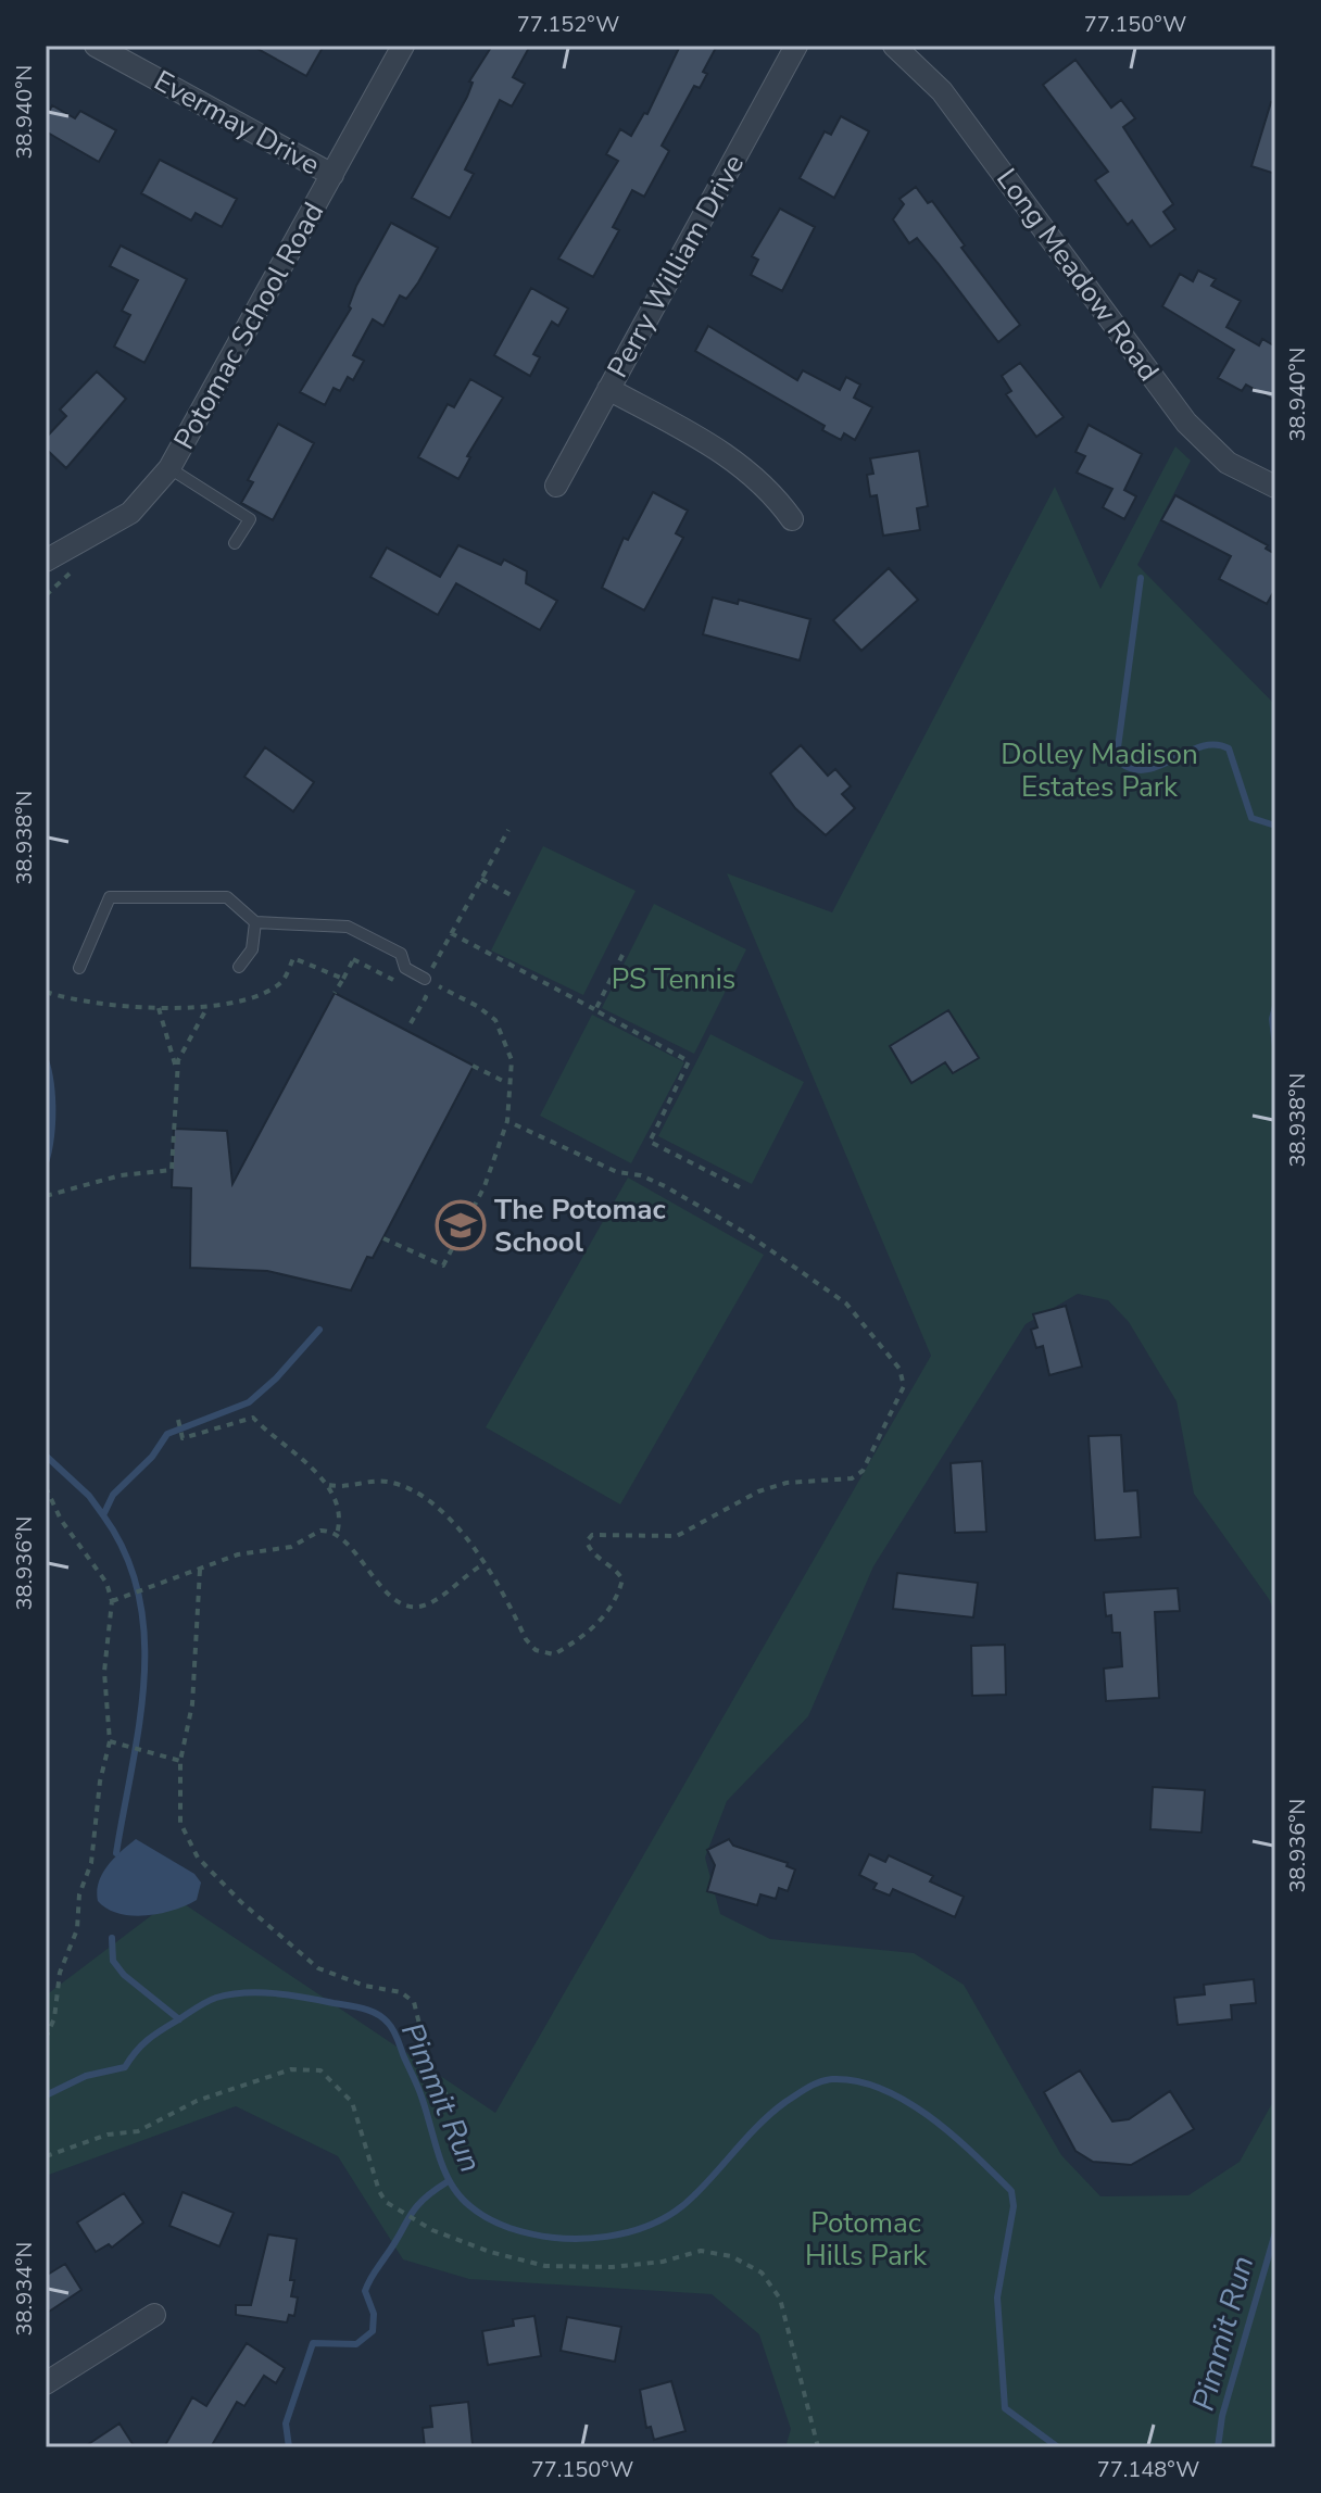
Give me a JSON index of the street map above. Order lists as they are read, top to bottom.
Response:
{
  "streets": {
    "street": [
      "Evermay Drive",
      "Perry William Drive",
      "Long Meadow Road",
      "Potomac School Road"
    ]
  },
  "crossings": [
    ["Evermay Drive", "Potomac School Road"]
  ],
  "water": ["Pimmit Run"],
  "parks": ["Dolley Madison Estates Park", "PS Tennis", "Potomac Hills Park"],
  "places": {
    "school or university": ["The Potomac School"]
  },
  "coordinates": [
    "77.152°W",
    "77.150°W",
    "38.940°N",
    "38.938°N",
    "38.936°N",
    "38.934°N",
    "77.148°W"
  ]
}
